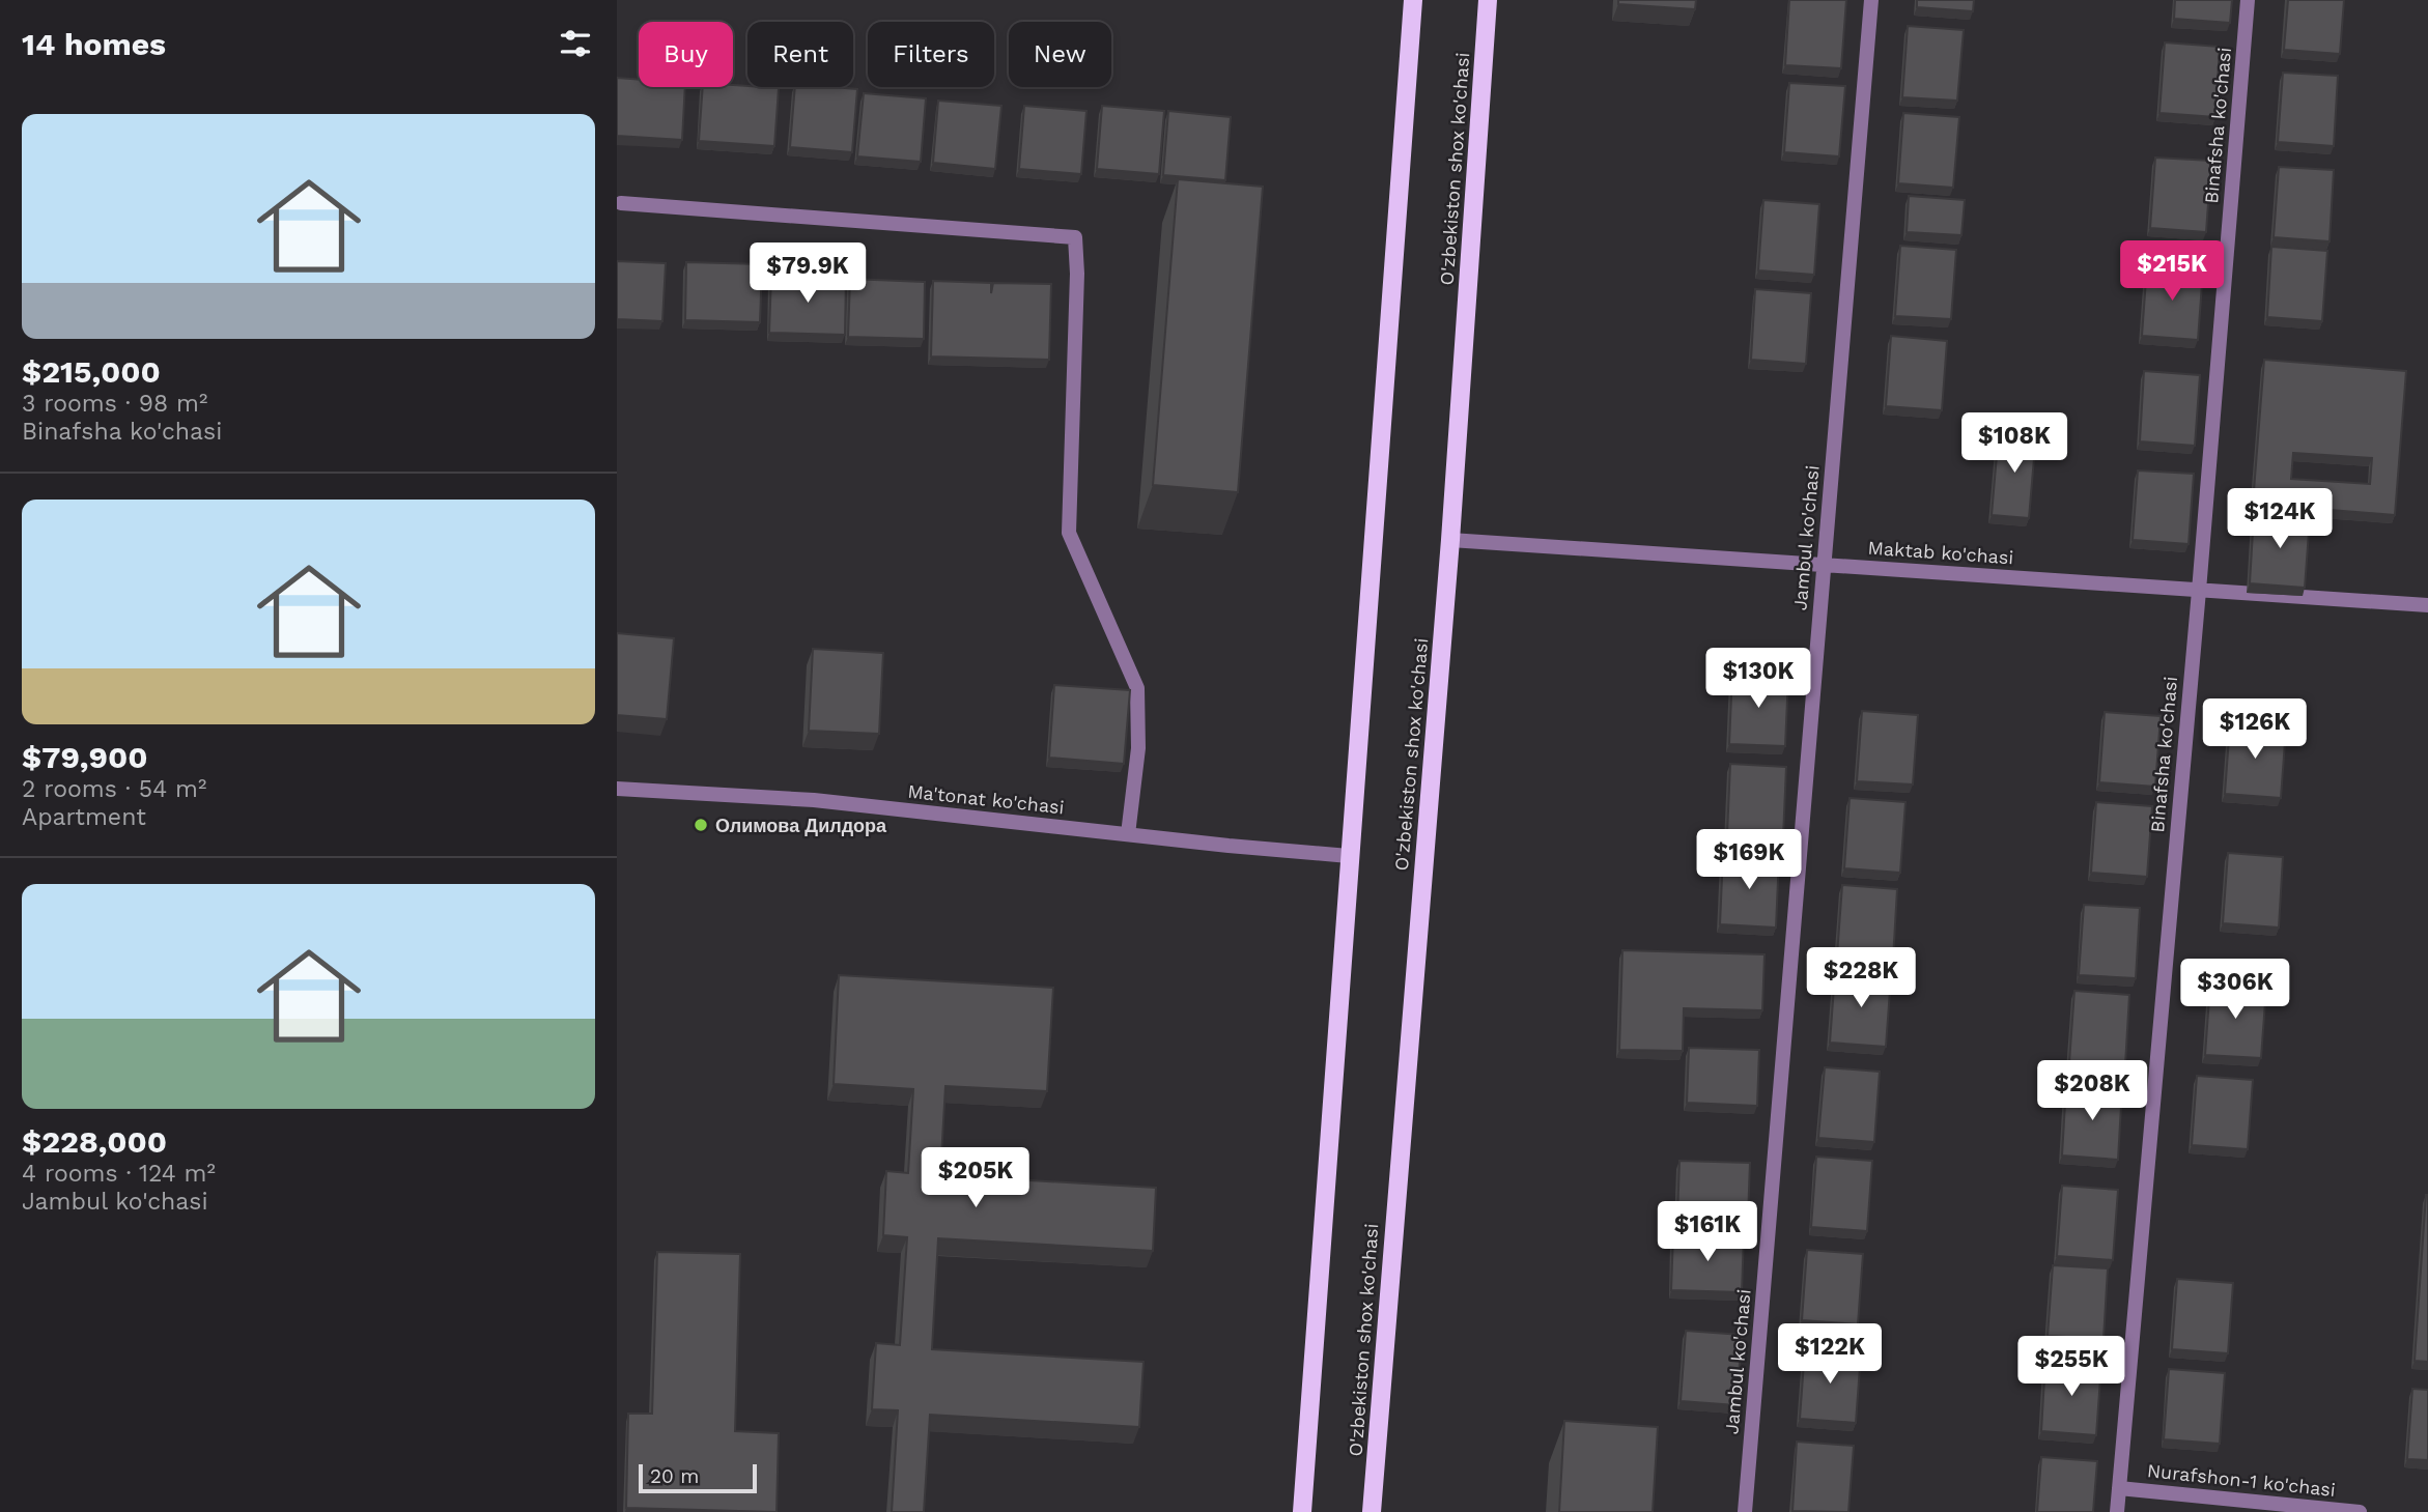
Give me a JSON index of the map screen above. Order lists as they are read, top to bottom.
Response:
{
  "streets": {
    "main road": ["O'zbekiston shox ko'chasi"],
    "street": [
      "Binafsha ko'chasi",
      "Jambul ko'chasi",
      "Maktab ko'chasi",
      "Ma'tonat ko'chasi",
      "Nurafshon-1 ko'chasi"
    ]
  },
  "crossings": [
    ["Binafsha ko'chasi", "Maktab ko'chasi"],
    ["Binafsha ko'chasi", "Nurafshon-1 ko'chasi"],
    ["O'zbekiston shox ko'chasi", "Maktab ko'chasi"],
    ["Jambul ko'chasi", "Maktab ko'chasi"]
  ],
  "places": ["Олимова Дилдора"],
  "scale_bar": "20 m",
  "page": {
    "heading": "14 homes",
    "chip": [
      "Buy",
      "Rent",
      "Filters",
      "New"
    ],
    "list": [
      {
        "name": "$215,000",
        "note": "3 rooms · 98 m² · Binafsha ko'chasi"
      },
      {
        "name": "$79,900",
        "note": "2 rooms · 54 m² · Apartment"
      },
      {
        "name": "$228,000",
        "note": "4 rooms · 124 m² · Jambul ko'chasi"
      }
    ],
    "price": [
      "$215K",
      "$79.9K",
      "$108K",
      "$124K",
      "$130K",
      "$126K",
      "$169K",
      "$228K",
      "$306K",
      "$208K",
      "$205K",
      "$161K",
      "$122K",
      "$255K"
    ],
    "scale": "20 m"
  }
}
